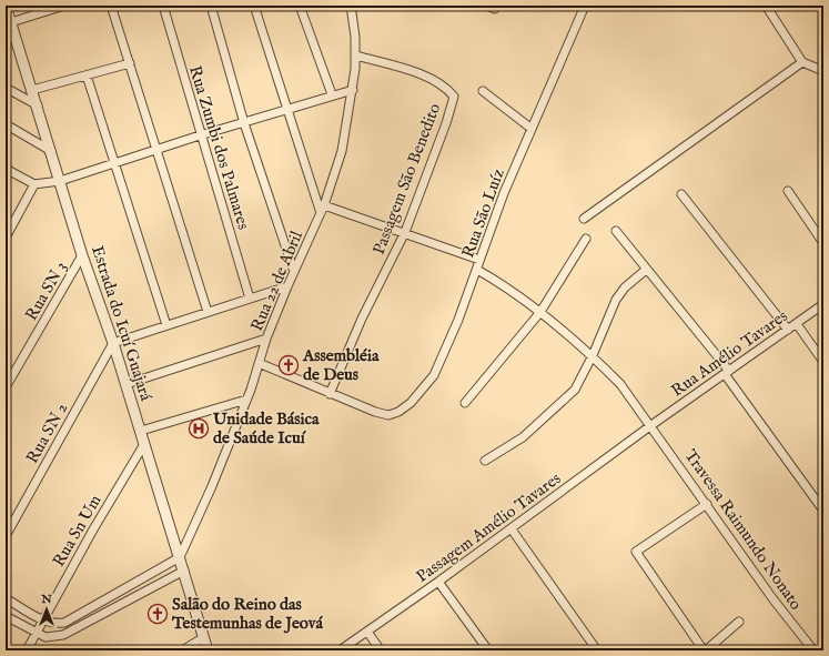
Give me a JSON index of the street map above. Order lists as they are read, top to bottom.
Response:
{
  "streets": {
    "street": [
      "Rua Zumbi dos Palmares",
      "Passagem São Benedito",
      "Rua São Luíz",
      "Rua 22 de Abril",
      "Rua SN 3",
      "Estrada do Icuí Guajará",
      "Rua Amélio Tavares",
      "Rua SN 2",
      "Passagem Amélio Tavares",
      "Travessa Raimundo Nonato",
      "Rua Sn Um"
    ]
  },
  "crossings": [
    ["Passagem São Benedito", "Rua São Luíz"],
    ["Passagem São Benedito", "Rua 22 de Abril"],
    ["Rua São Luíz", "Travessa Raimundo Nonato"],
    ["Rua 22 de Abril", "Estrada do Icuí Guajará"],
    ["Rua SN 3", "Estrada do Icuí Guajará"],
    ["Estrada do Icuí Guajará", "Rua SN 2"],
    ["Estrada do Icuí Guajará", "Rua Sn Um"],
    ["Rua Amélio Tavares", "Passagem Amélio Tavares"],
    ["Rua Amélio Tavares", "Travessa Raimundo Nonato"],
    ["Passagem Amélio Tavares", "Travessa Raimundo Nonato"]
  ],
  "places": {
    "church": ["Assembléia de Deus", "Salão do Reino das Testemunhas de Jeová"],
    "hospital": ["Unidade Básica de Saúde Icuí"]
  },
  "north": "top"
}
